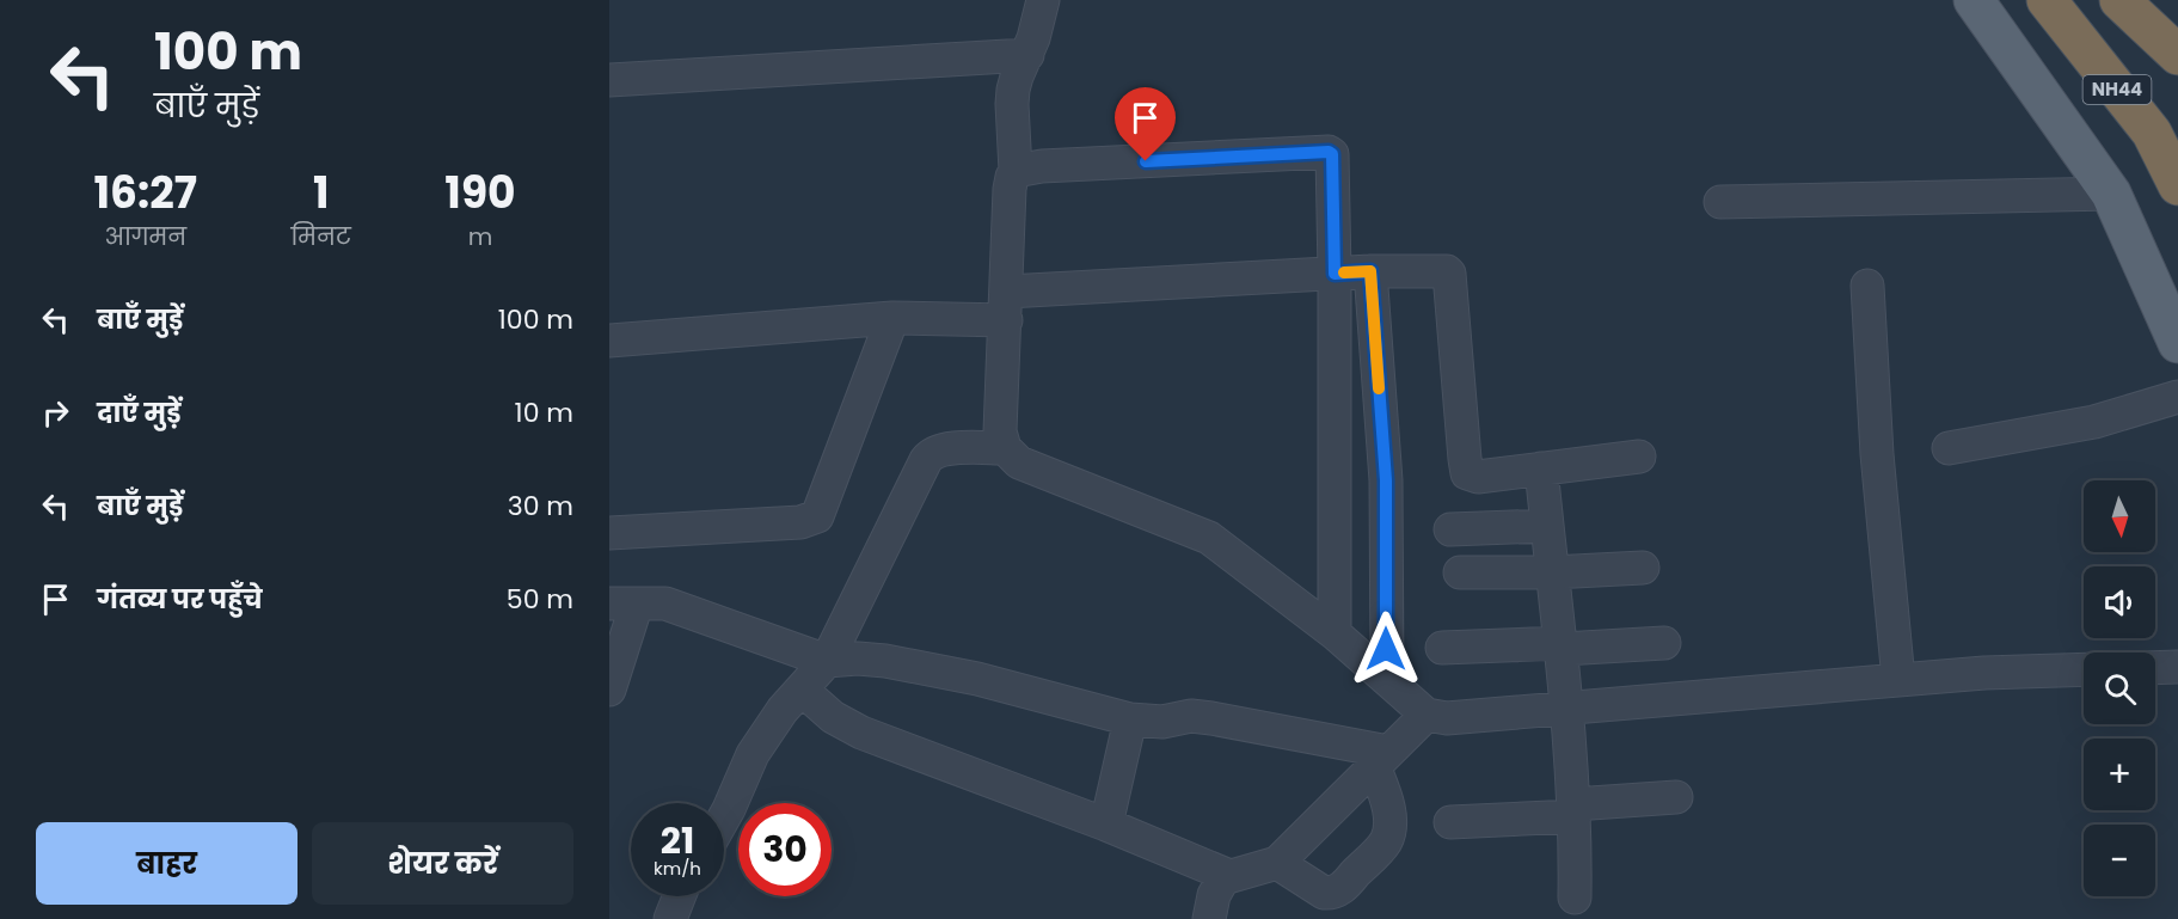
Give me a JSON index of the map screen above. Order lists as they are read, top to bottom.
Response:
{
  "streets": {
    "highway": ["NH44"]
  },
  "north": "bottom",
  "page": {
    "turn": ["100 m", "बाएँ मुड़ें"],
    "eta": [
      "16:27",
      "आगमन",
      "1",
      "मिनट",
      "190",
      "m"
    ],
    "list": [
      {
        "name": "बाएँ मुड़ें",
        "value": "100 m"
      },
      {
        "name": "दाएँ मुड़ें",
        "value": "10 m"
      },
      {
        "name": "बाएँ मुड़ें",
        "value": "30 m"
      },
      {
        "name": "गंतव्य पर पहुँचे",
        "value": "50 m"
      }
    ],
    "map_buttons": ["+", "−"],
    "speed": "21 km/h",
    "limit": "30",
    "buttons": ["बाहर", "शेयर करें"]
  }
}
